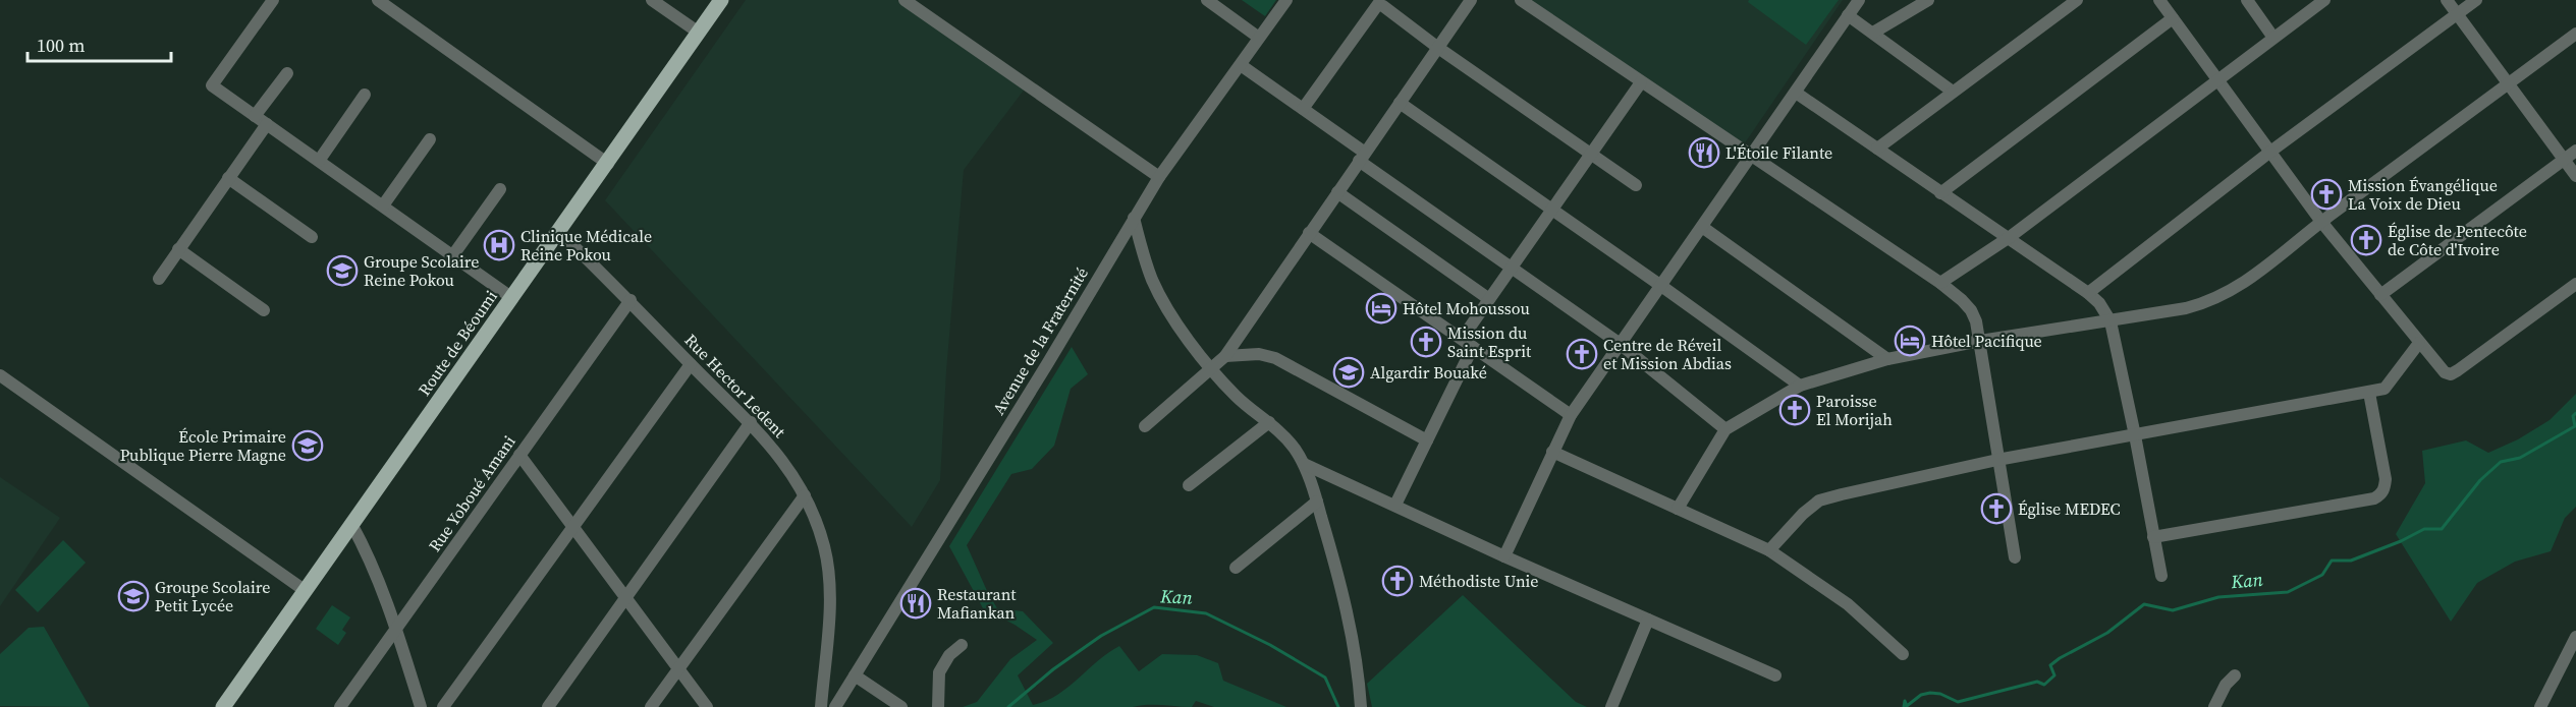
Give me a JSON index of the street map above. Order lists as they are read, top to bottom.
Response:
{
  "streets": {
    "main road": ["Route de Béoumi"],
    "street": ["Avenue de la Fraternité", "Rue Hector Ledent", "Rue Yoboué Amani"]
  },
  "crossings": [
    ["Route de Béoumi", "Rue Hector Ledent"],
    ["Rue Hector Ledent", "Rue Yoboué Amani"]
  ],
  "water": ["Kan"],
  "places": {
    "restaurant": ["L'Étoile Filante", "Restaurant Mafiankan"],
    "church": [
      "Mission Évangélique La Voix de Dieu",
      "Église de Pentecôte de Côte d'Ivoire",
      "Mission du Saint Esprit",
      "Centre de Réveil et Mission Abdias",
      "Paroisse El Morijah",
      "Église MEDEC",
      "Méthodiste Unie"
    ],
    "hospital": ["Clinique Médicale Reine Pokou"],
    "school or university": [
      "Groupe Scolaire Reine Pokou",
      "Algardir Bouaké",
      "École Primaire Publique Pierre Magne",
      "Groupe Scolaire Petit Lycée"
    ],
    "hotel": ["Hôtel Mohoussou", "Hôtel Pacifique"]
  },
  "scale_bar": "100 m"
}
